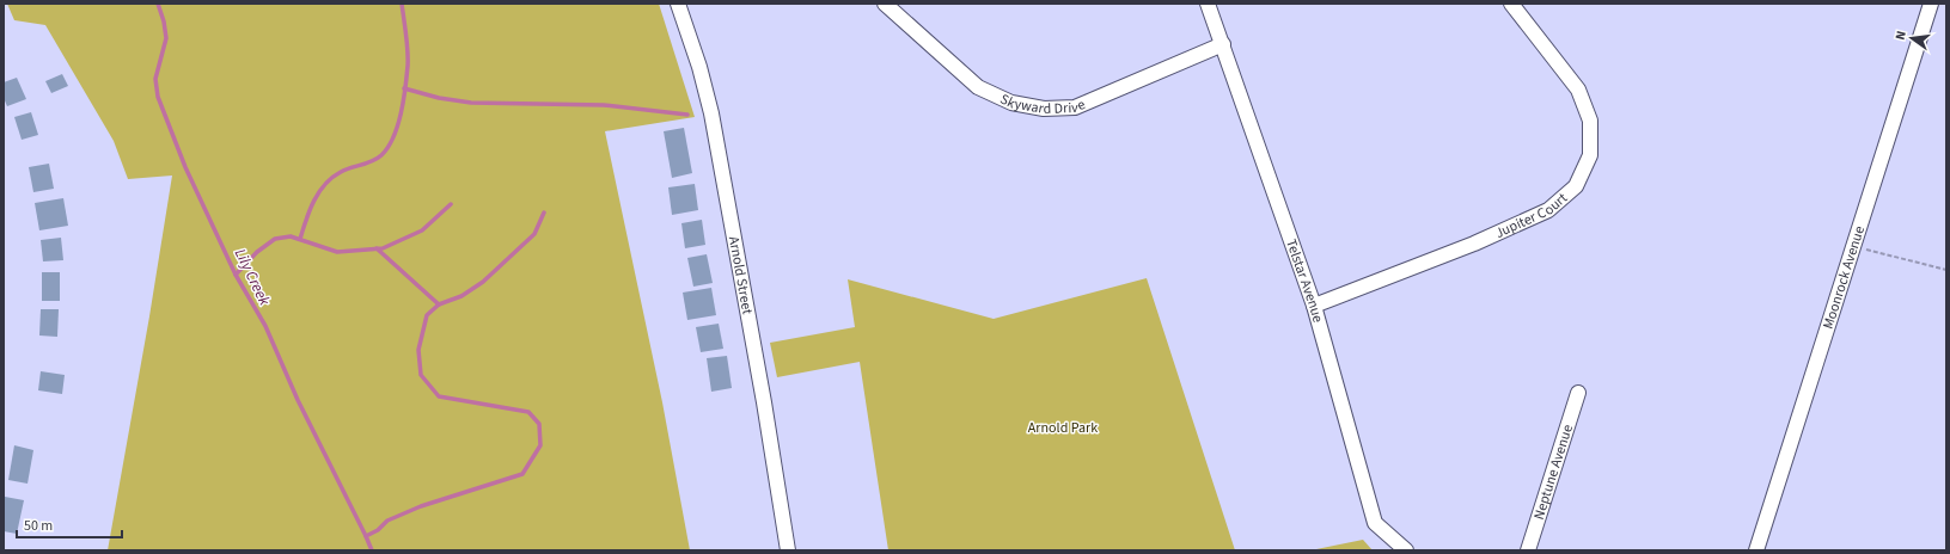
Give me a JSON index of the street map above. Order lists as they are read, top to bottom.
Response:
{
  "streets": {
    "street": [
      "Skyward Drive",
      "Jupiter Court",
      "Arnold Street",
      "Moonrock Avenue",
      "Telstar Avenue",
      "Neptune Avenue"
    ]
  },
  "crossings": [
    ["Skyward Drive", "Telstar Avenue"],
    ["Jupiter Court", "Telstar Avenue"]
  ],
  "water": ["Lily Creek"],
  "parks": ["Arnold Park"],
  "scale_bar": "50 m",
  "north": "left"
}
